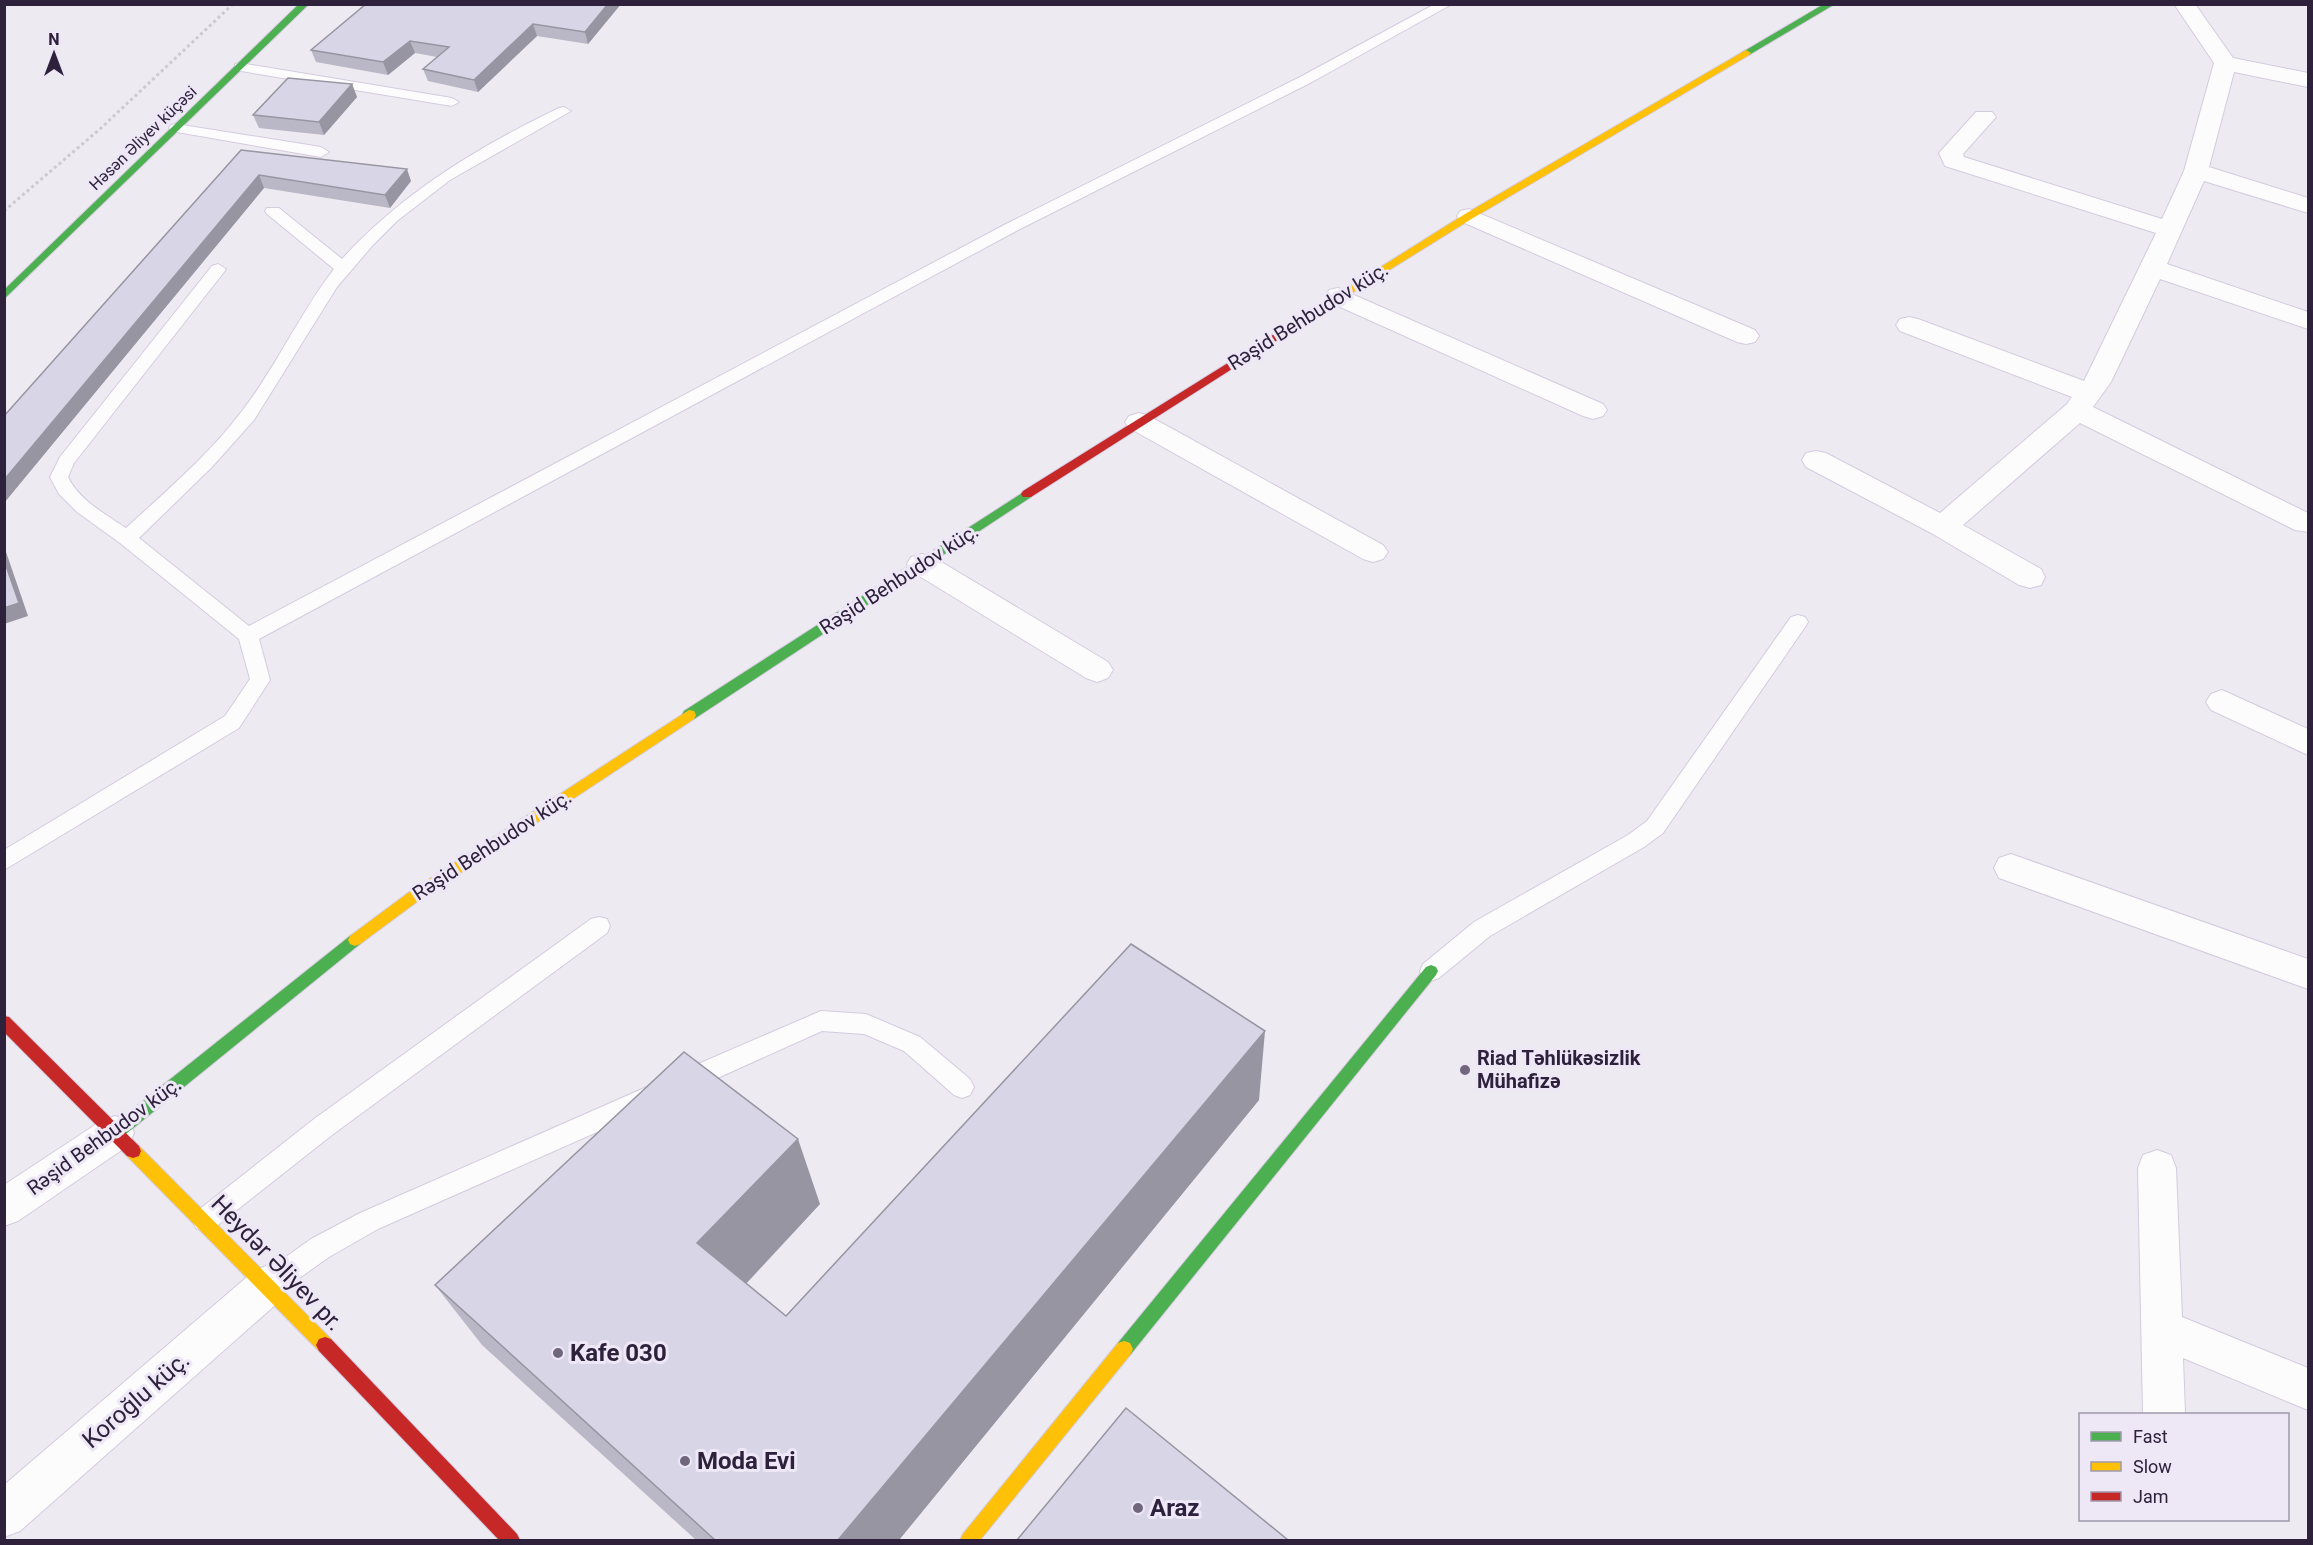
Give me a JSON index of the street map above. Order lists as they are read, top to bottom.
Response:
{
  "streets": {
    "street": [
      "Həsən Əliyev küçəsi",
      "Rəşid Behbudov küç.",
      "Heydər Əliyev pr.",
      "Koroğlu küç."
    ]
  },
  "crossings": [
    ["Rəşid Behbudov küç.", "Heydər Əliyev pr."],
    ["Heydər Əliyev pr.", "Koroğlu küç."]
  ],
  "places": [
    "Riad Təhlükəsizlik Mühafizə",
    "Kafe 030",
    "Moda Evi",
    "Araz"
  ],
  "legend": ["Fast", "Slow", "Jam"],
  "north": "top"
}
